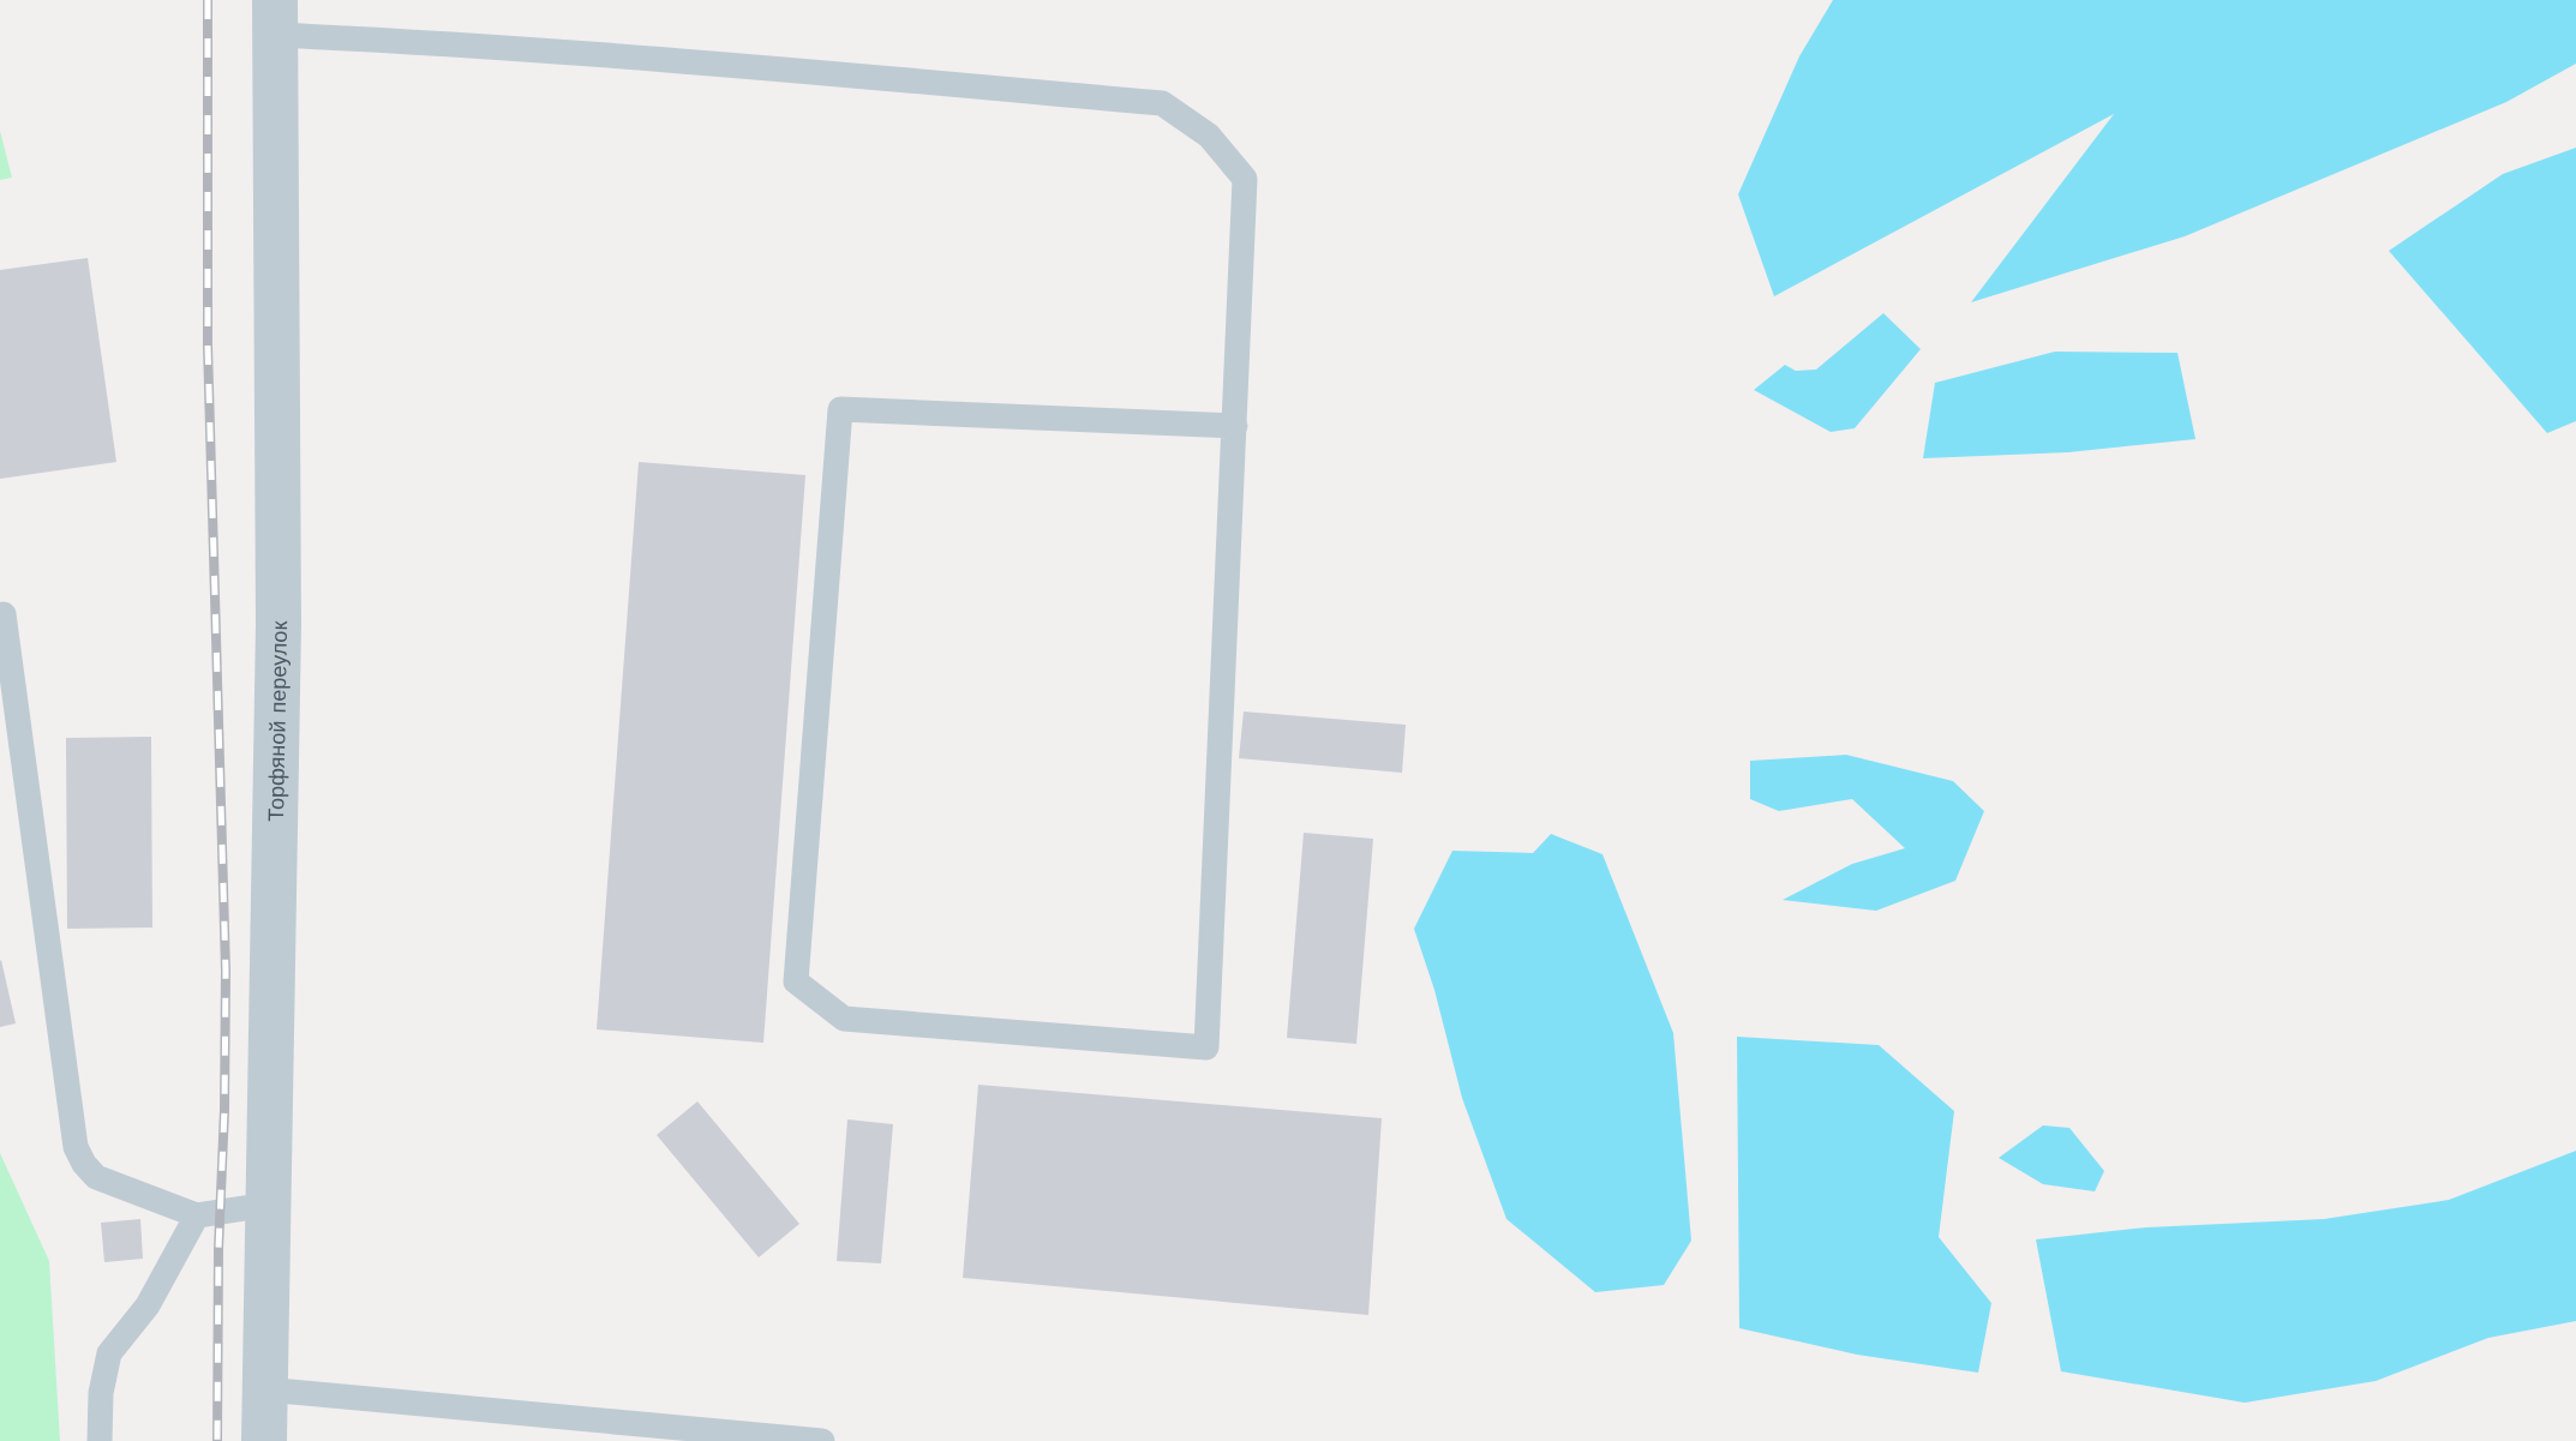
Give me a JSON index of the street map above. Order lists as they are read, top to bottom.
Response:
{
  "streets": {
    "street": ["Торфяной переулок"]
  }
}
